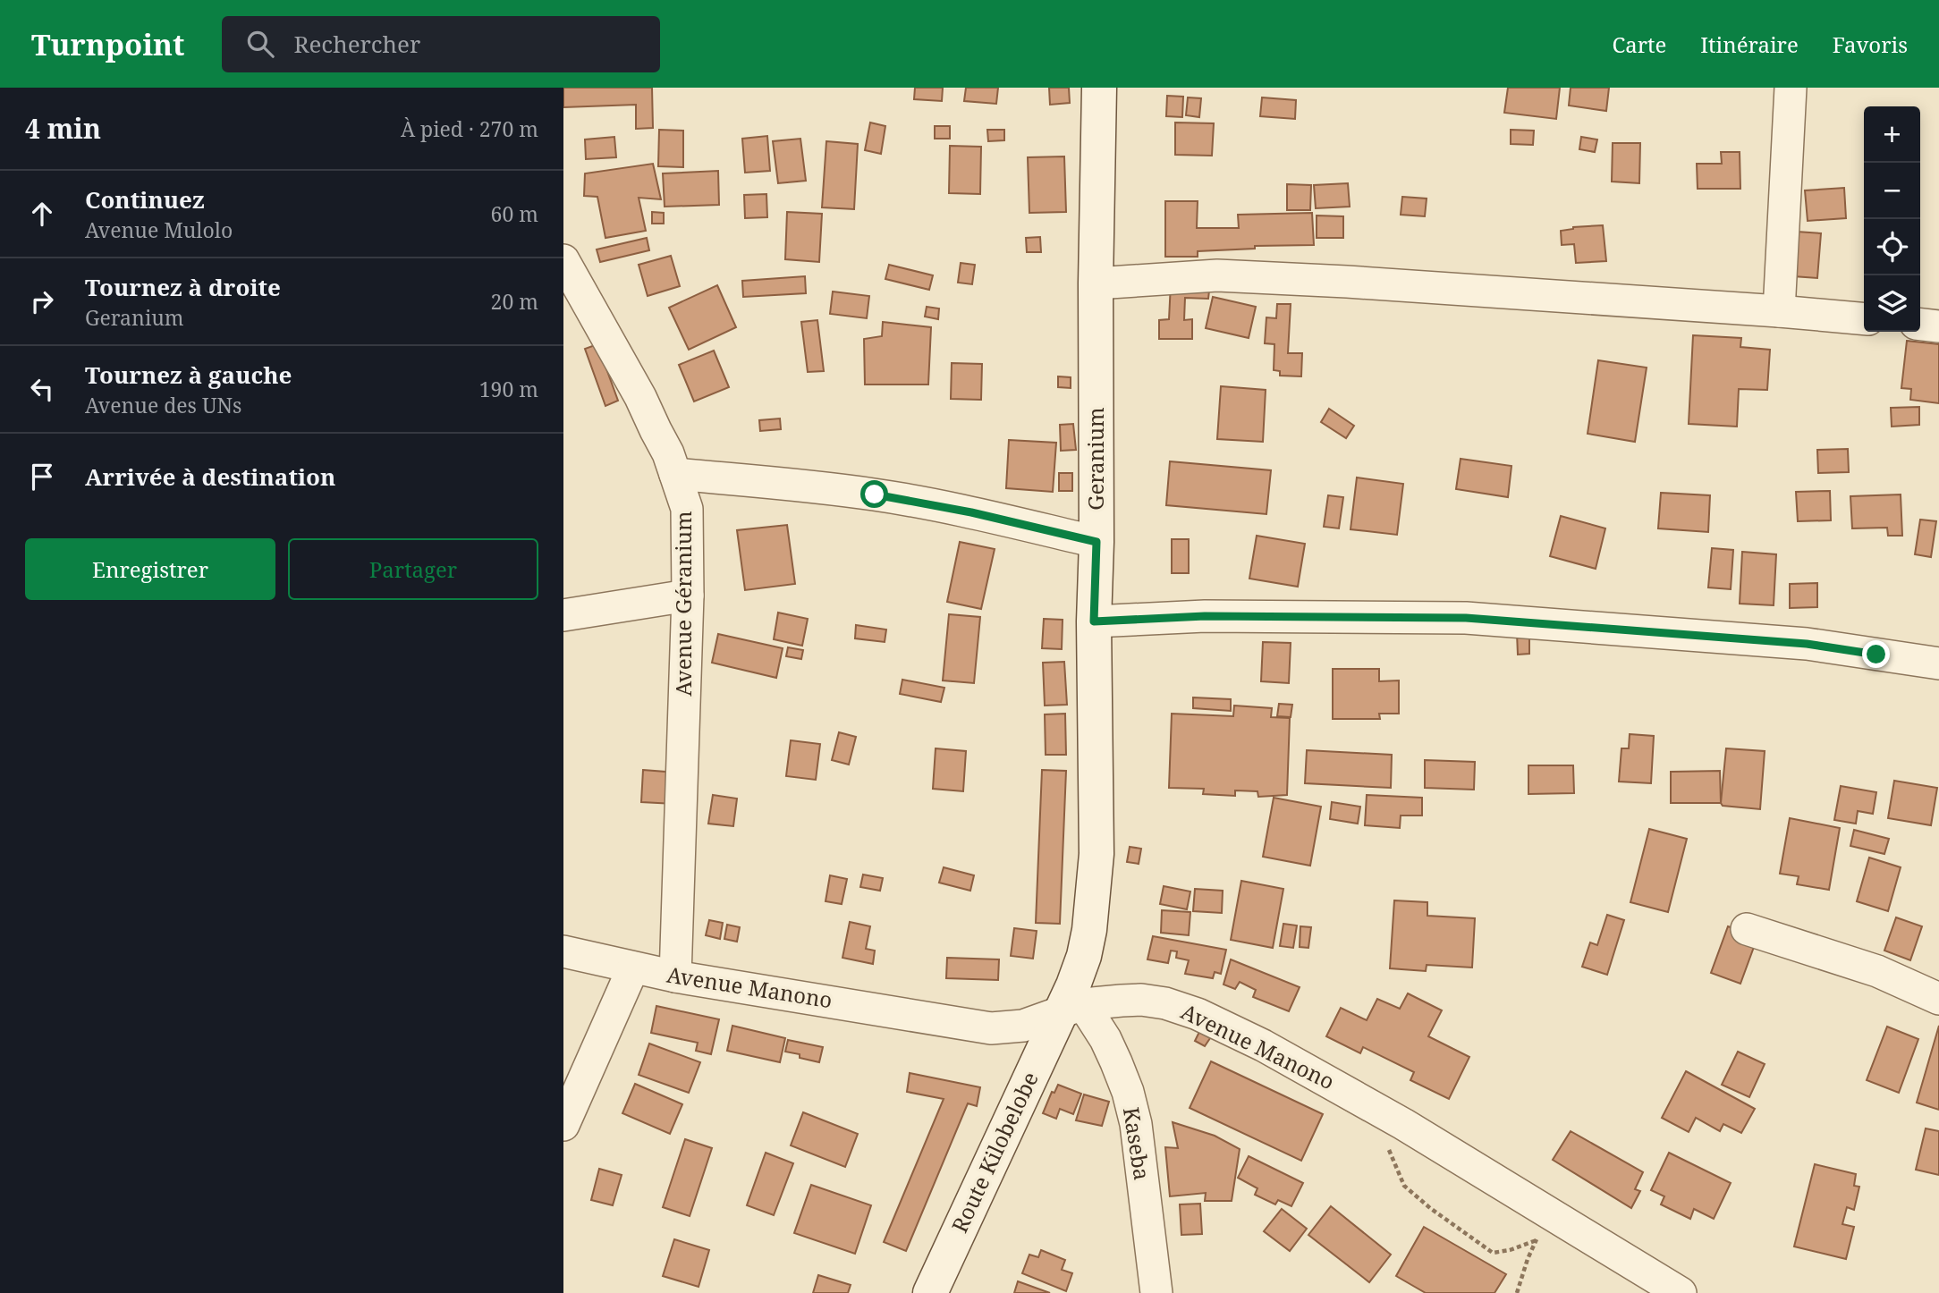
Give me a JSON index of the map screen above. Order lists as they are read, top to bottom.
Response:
{
  "streets": {
    "street": [
      "Geranium",
      "Avenue Géranium",
      "Avenue Manono",
      "Kaseba",
      "Route Kilobelobe"
    ]
  },
  "crossings": [
    ["Geranium", "Avenue Manono"],
    ["Geranium", "Kaseba"],
    ["Geranium", "Route Kilobelobe"],
    ["Avenue Géranium", "Avenue Manono"],
    ["Avenue Manono", "Kaseba"],
    ["Avenue Manono", "Route Kilobelobe"],
    ["Kaseba", "Route Kilobelobe"]
  ],
  "page": {
    "header": "Turnpoint",
    "search": "Rechercher",
    "nav": ["Carte", "Itinéraire", "Favoris"],
    "heading": ["4 min", "À pied · 270 m"],
    "map_buttons": ["+", "−"],
    "list": [
      ["Continuez", "Avenue Mulolo", "60 m"],
      ["Tournez à droite", "Geranium", "20 m"],
      ["Tournez à gauche", "Avenue des UNs", "190 m"],
      "Arrivée à destination"
    ],
    "buttons": ["Enregistrer", "Partager"]
  }
}
